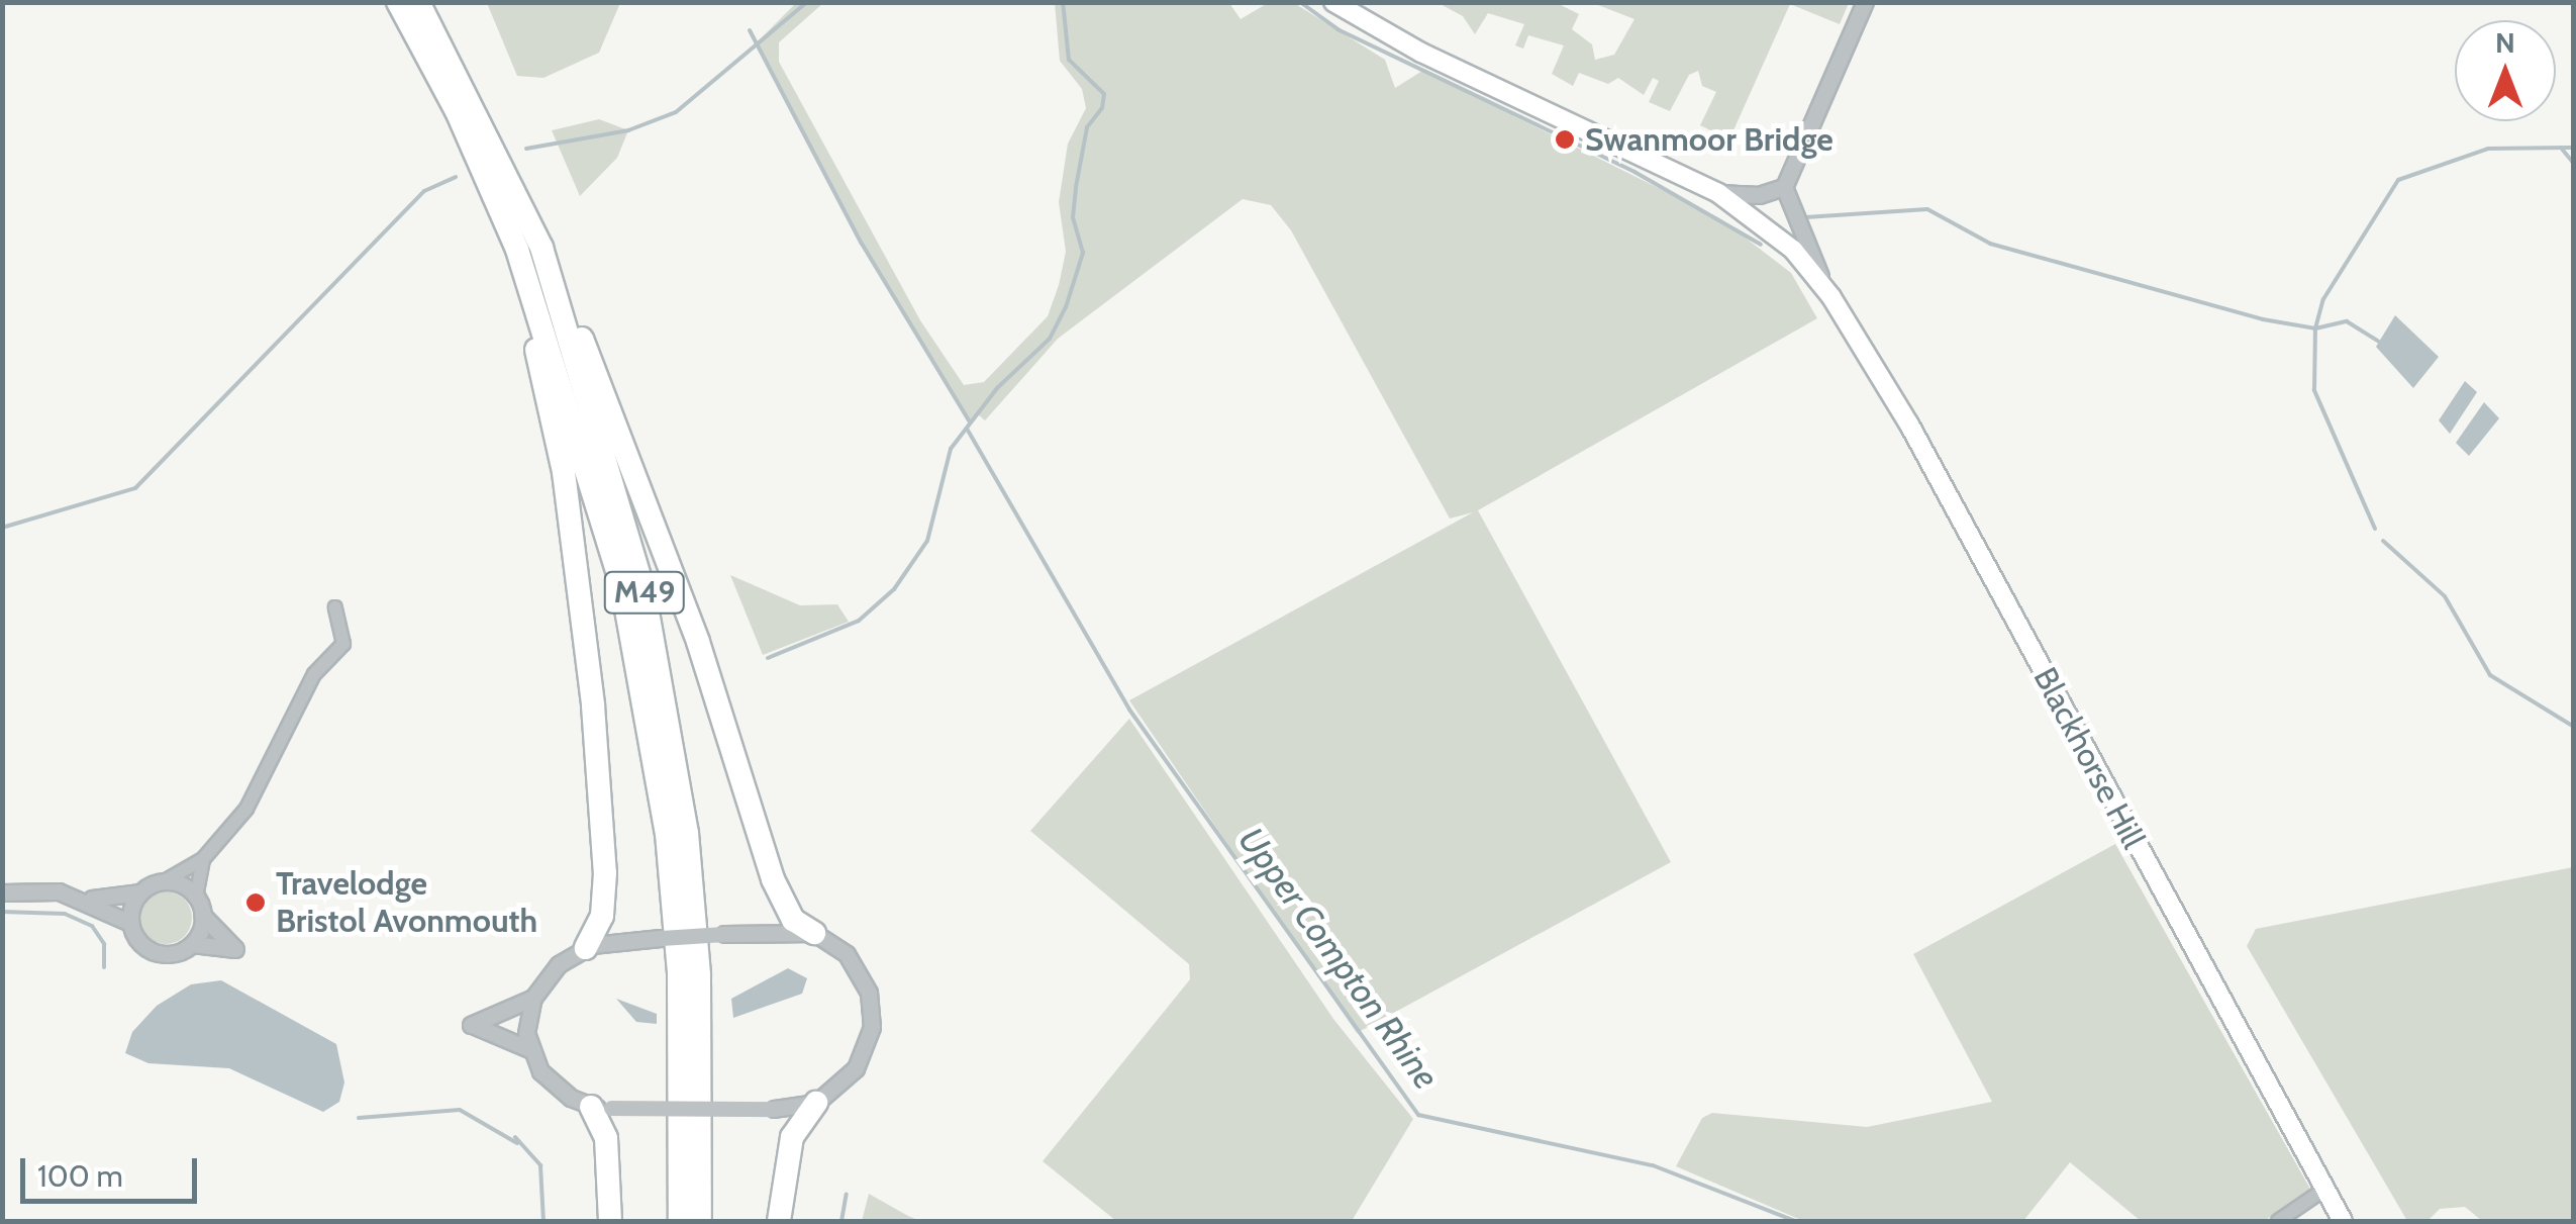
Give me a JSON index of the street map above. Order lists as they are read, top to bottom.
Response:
{
  "streets": {
    "highway": ["M49"],
    "main road": ["Blackhorse Hill"]
  },
  "water": ["Upper Compton Rhine"],
  "places": ["Swanmoor Bridge", "Travelodge Bristol Avonmouth"],
  "scale_bar": "100 m",
  "north": "top"
}
